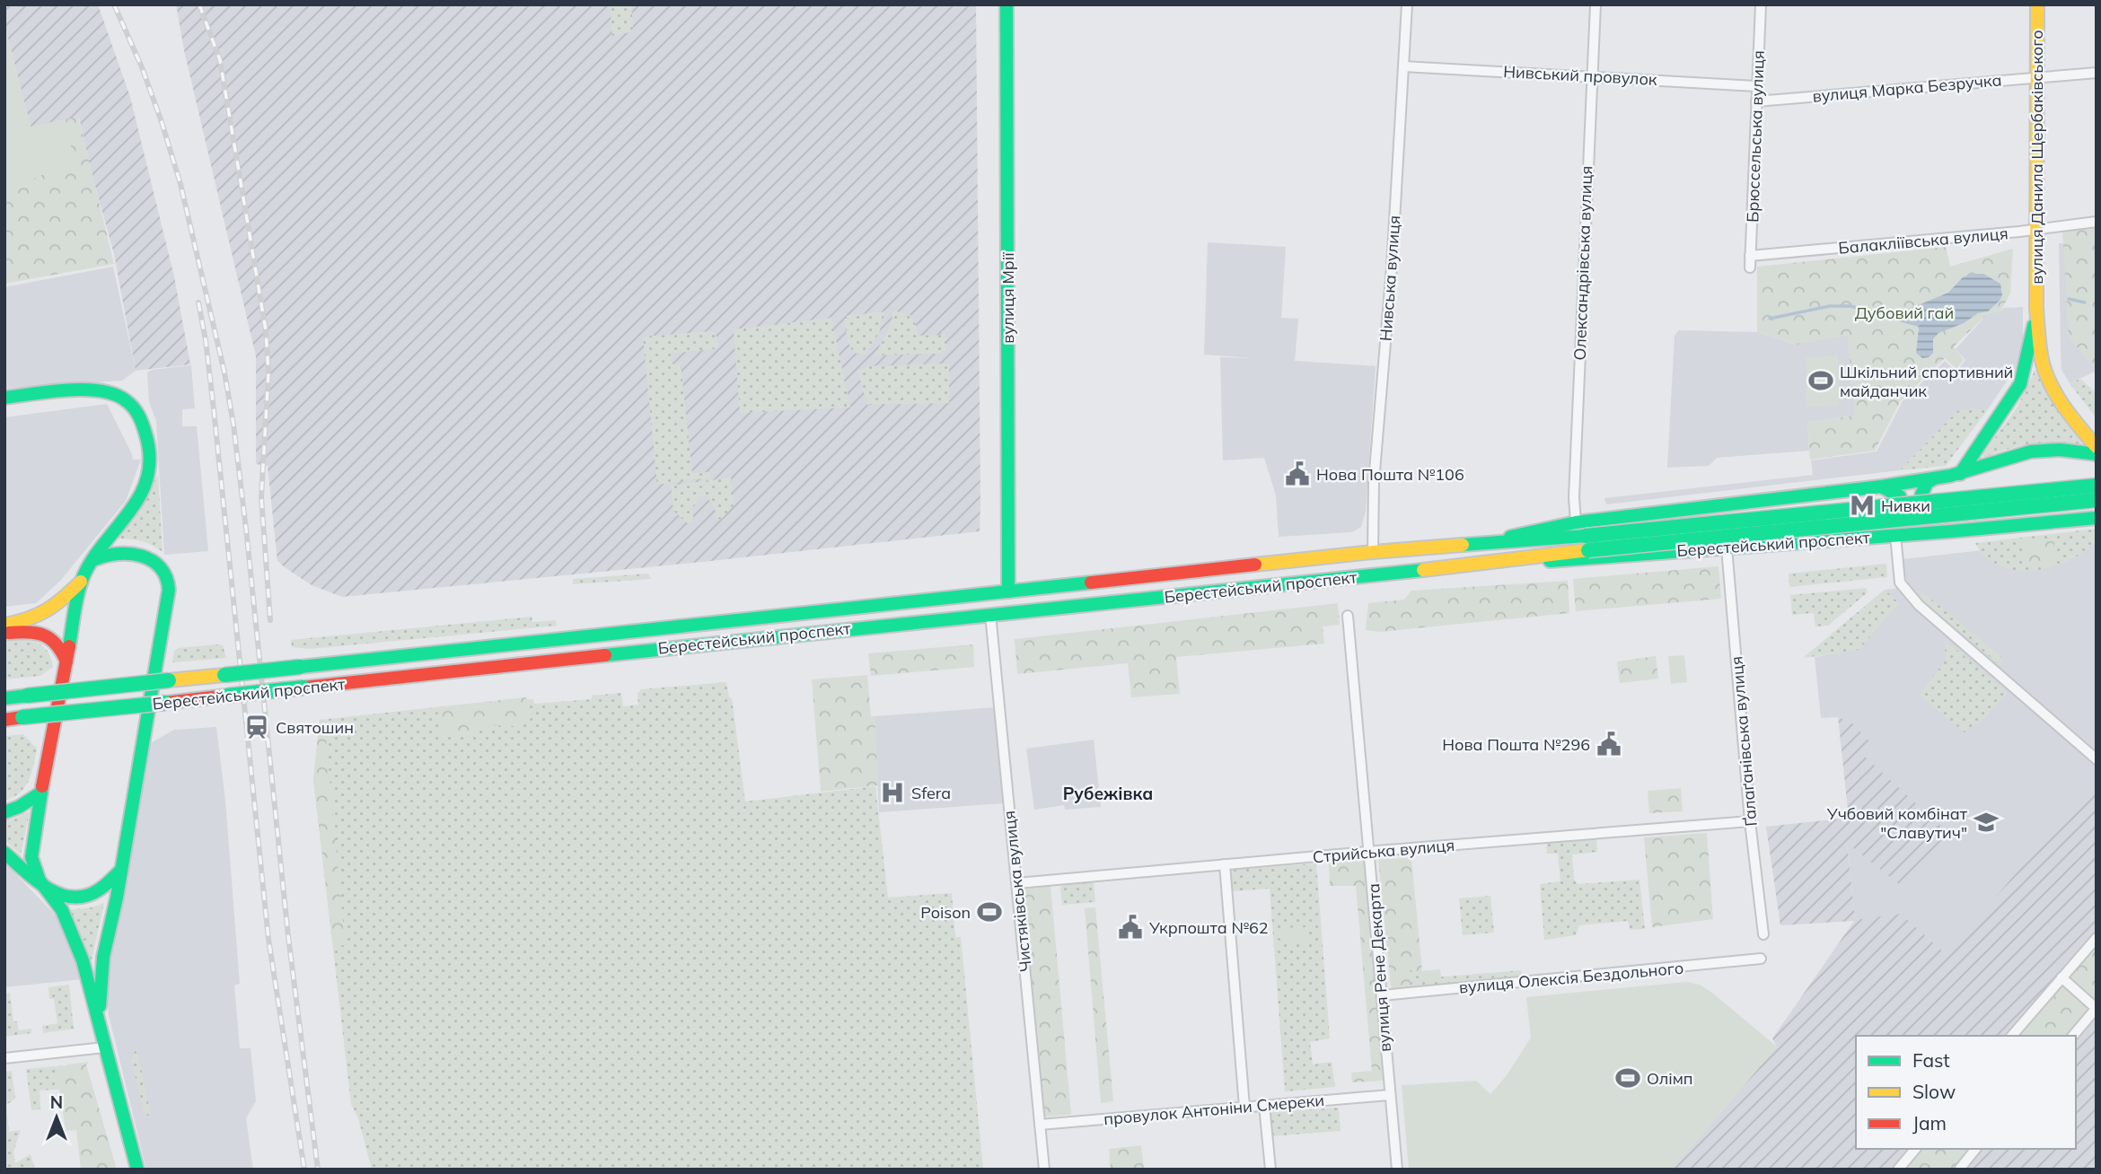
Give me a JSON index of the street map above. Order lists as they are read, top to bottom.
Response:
{
  "streets": {
    "main road": ["вулиця Данила Щербаківського", "вулиця Мрії", "Берестейський проспект"],
    "street": [
      "Нивський провулок",
      "вулиця Марка Безручка",
      "Брюссельська вулиця",
      "Балакліївська вулиця",
      "Олександрівська вулиця",
      "Нивська вулиця",
      "Ґалаґанівська вулиця",
      "Стрийська вулиця",
      "Чистяківська вулиця",
      "вулиця Рене Декарта",
      "вулиця Олексія Бездольного",
      "провулок Антоніни Смереки"
    ]
  },
  "crossings": [
    ["Нивський провулок", "Брюссельська вулиця"],
    ["Нивський провулок", "Олександрівська вулиця"],
    ["Нивський провулок", "Нивська вулиця"],
    ["вулиця Марка Безручка", "Брюссельська вулиця"],
    ["вулиця Марка Безручка", "вулиця Данила Щербаківського"],
    ["Брюссельська вулиця", "Балакліївська вулиця"],
    ["вулиця Данила Щербаківського", "Балакліївська вулиця"],
    ["вулиця Данила Щербаківського", "Берестейський проспект"],
    ["Олександрівська вулиця", "Берестейський проспект"],
    ["Нивська вулиця", "Берестейський проспект"],
    ["вулиця Мрії", "Берестейський проспект"],
    ["Берестейський проспект", "Ґалаґанівська вулиця"],
    ["Берестейський проспект", "Чистяківська вулиця"],
    ["Ґалаґанівська вулиця", "Стрийська вулиця"],
    ["Стрийська вулиця", "Чистяківська вулиця"],
    ["Стрийська вулиця", "вулиця Рене Декарта"],
    ["Чистяківська вулиця", "провулок Антоніни Смереки"],
    ["вулиця Рене Декарта", "вулиця Олексія Бездольного"],
    ["вулиця Рене Декарта", "провулок Антоніни Смереки"]
  ],
  "districts": ["Рубежівка"],
  "parks": ["Дубовий гай"],
  "places": {
    "sports": ["Шкільний спортивний майданчик", "Poison", "Олімп"],
    "public building": ["Нова Пошта №106", "Нова Пошта №296", "Укрпошта №62"],
    "metro station": ["Нивки"],
    "station": ["Святошин"],
    "hospital": ["Sfera"],
    "school or university": ["Учбовий комбінат \"Славутич\""]
  },
  "legend": ["Fast", "Slow", "Jam"],
  "north": "top"
}
